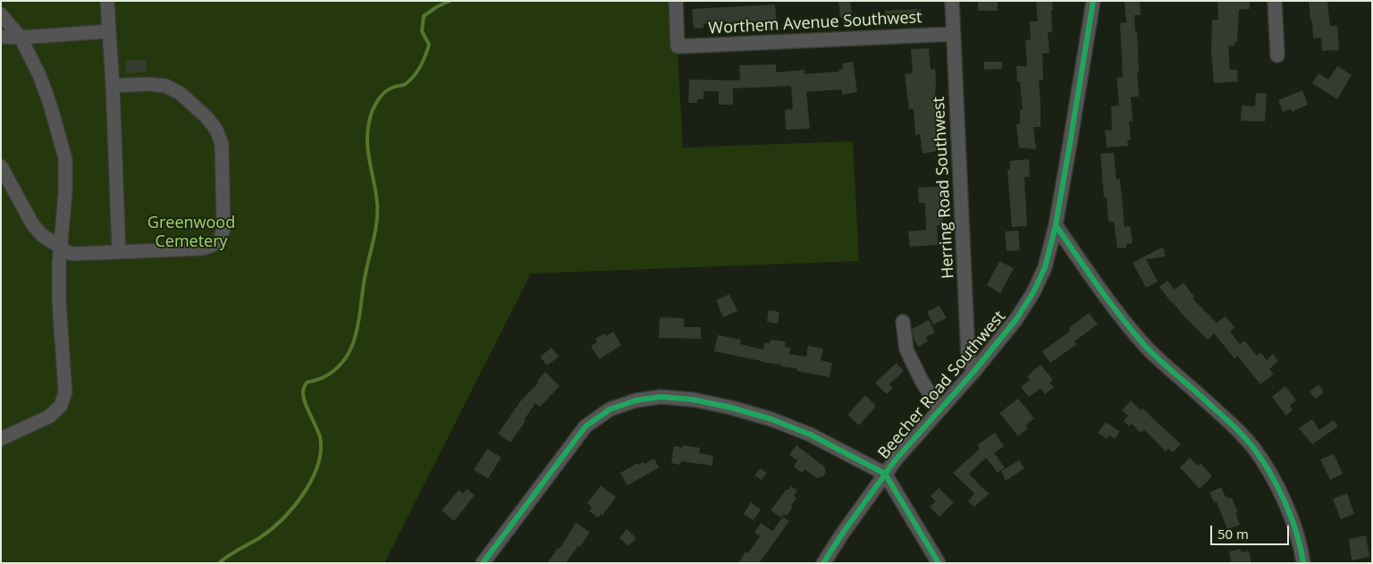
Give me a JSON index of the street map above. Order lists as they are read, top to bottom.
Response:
{
  "streets": {
    "street": ["Worthem Avenue Southwest", "Herring Road Southwest", "Beecher Road Southwest"]
  },
  "crossings": [
    ["Worthem Avenue Southwest", "Herring Road Southwest"],
    ["Herring Road Southwest", "Beecher Road Southwest"]
  ],
  "parks": ["Greenwood Cemetery"],
  "scale_bar": "50 m"
}
